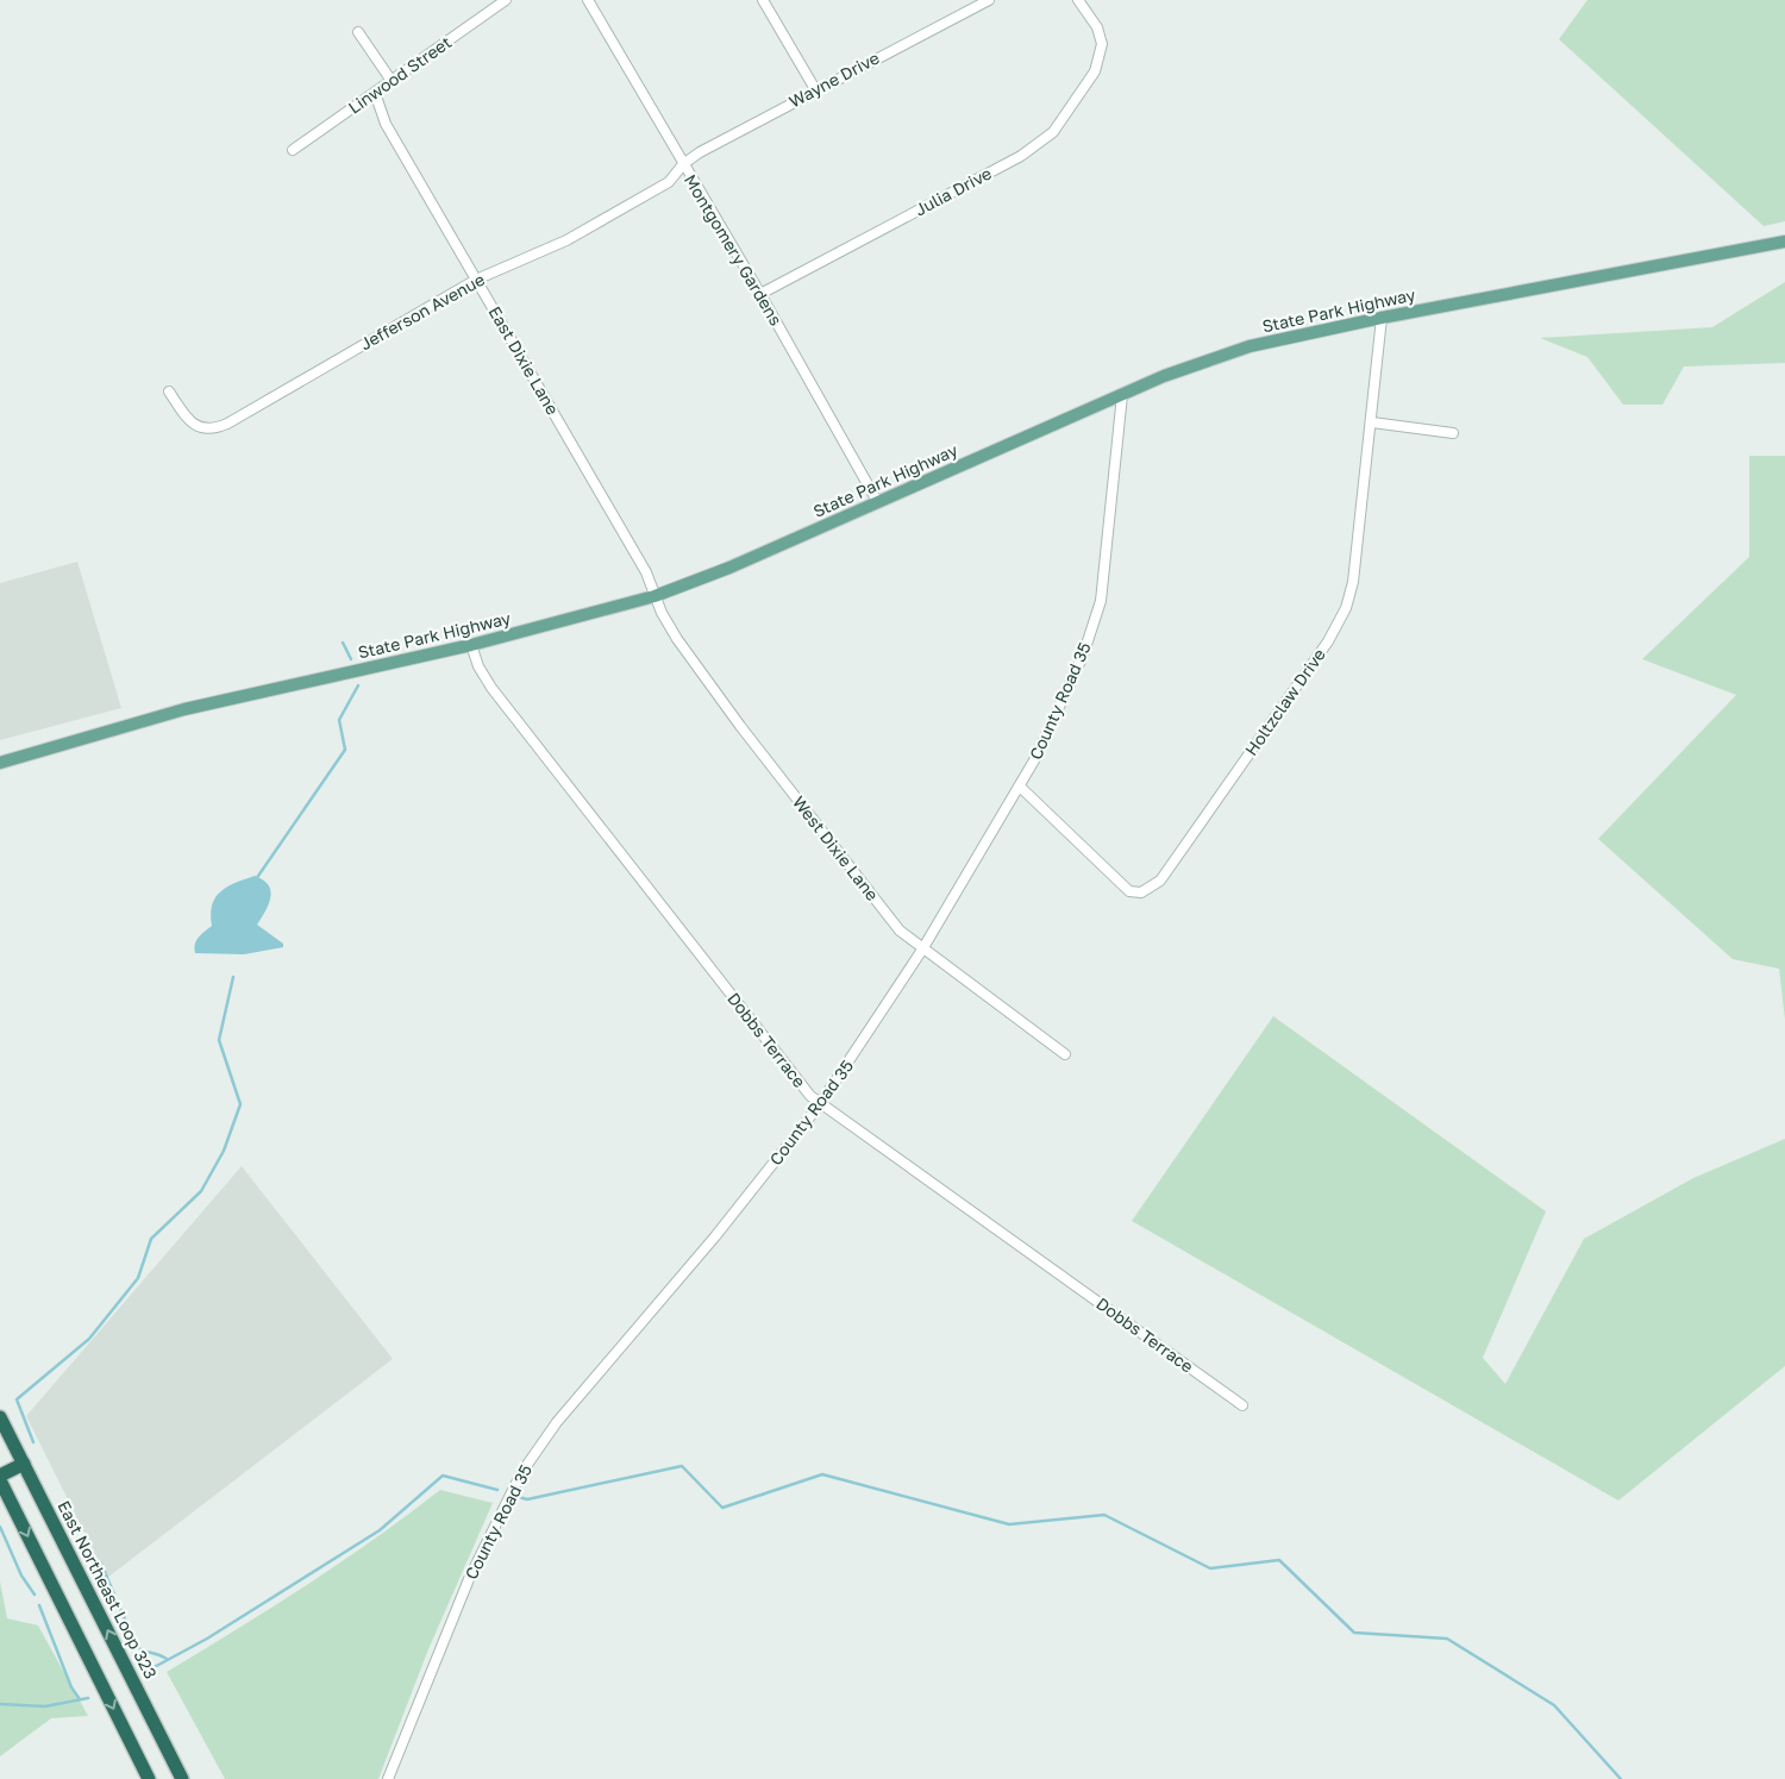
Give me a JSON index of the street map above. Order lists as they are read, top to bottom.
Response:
{
  "streets": {
    "highway": ["East Northeast Loop 323"],
    "main road": ["State Park Highway"],
    "street": [
      "Linwood Street",
      "Wayne Drive",
      "Julia Drive",
      "Montgomery Gardens",
      "Jefferson Avenue",
      "East Dixie Lane",
      "County Road 35",
      "Holtzclaw Drive",
      "West Dixie Lane",
      "Dobbs Terrace"
    ]
  },
  "crossings": [
    ["Linwood Street", "East Dixie Lane"],
    ["Wayne Drive", "Montgomery Gardens"],
    ["Wayne Drive", "Jefferson Avenue"],
    ["Julia Drive", "Montgomery Gardens"],
    ["Montgomery Gardens", "State Park Highway"],
    ["Montgomery Gardens", "Jefferson Avenue"],
    ["State Park Highway", "East Dixie Lane"],
    ["State Park Highway", "County Road 35"],
    ["State Park Highway", "Holtzclaw Drive"],
    ["State Park Highway", "West Dixie Lane"],
    ["State Park Highway", "Dobbs Terrace"],
    ["Jefferson Avenue", "East Dixie Lane"],
    ["East Dixie Lane", "West Dixie Lane"],
    ["County Road 35", "Holtzclaw Drive"],
    ["County Road 35", "West Dixie Lane"],
    ["County Road 35", "Dobbs Terrace"]
  ]
}
